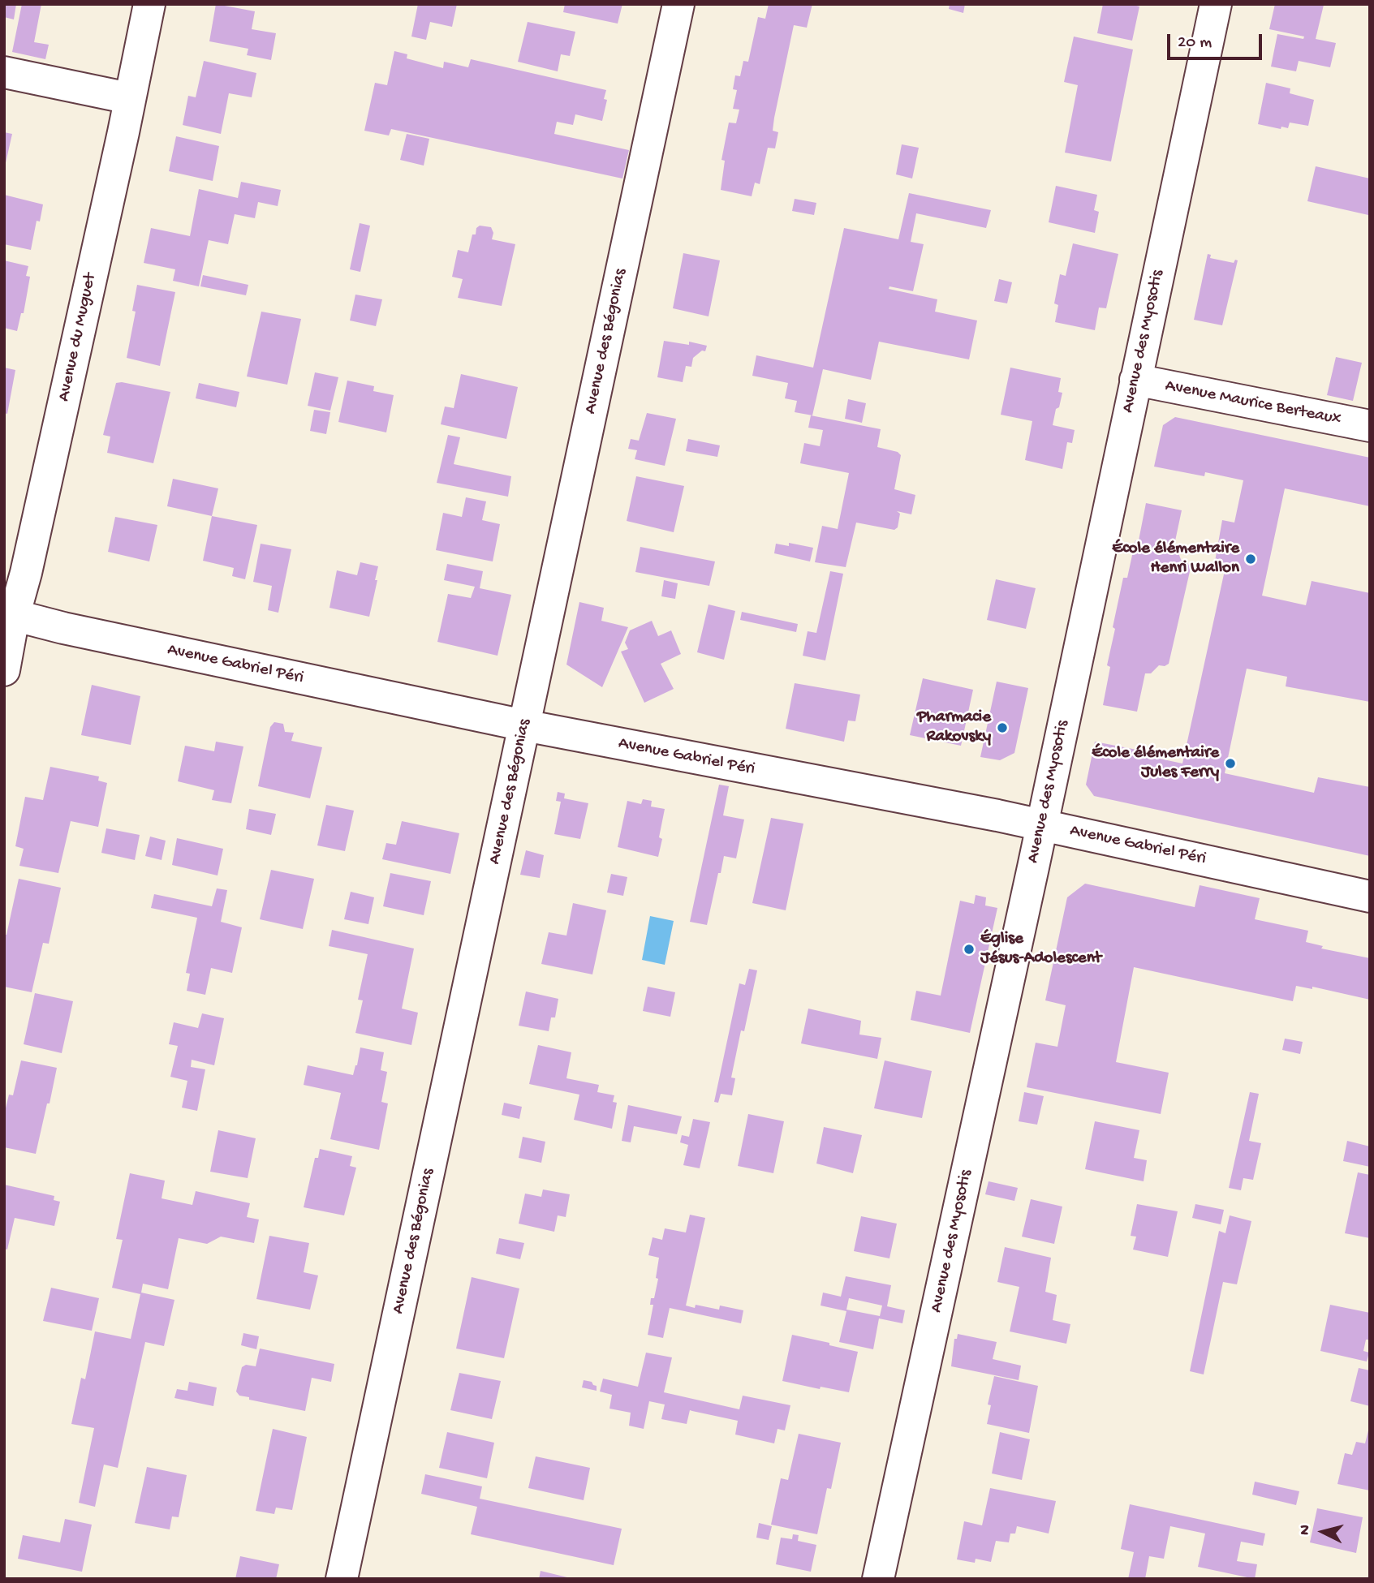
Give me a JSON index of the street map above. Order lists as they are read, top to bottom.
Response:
{
  "streets": {
    "street": [
      "Avenue du Muguet",
      "Avenue des Bégonias",
      "Avenue des Myosotis",
      "Avenue Maurice Berteaux",
      "Avenue Gabriel Péri"
    ]
  },
  "crossings": [
    ["Avenue du Muguet", "Avenue Gabriel Péri"],
    ["Avenue des Bégonias", "Avenue Gabriel Péri"],
    ["Avenue des Myosotis", "Avenue Maurice Berteaux"],
    ["Avenue des Myosotis", "Avenue Gabriel Péri"]
  ],
  "places": [
    "École élémentaire Henri Wallon",
    "Pharmacie Rakovsky",
    "École élémentaire Jules Ferry",
    "Église Jésus-Adolescent"
  ],
  "scale_bar": "20 m",
  "north": "left"
}
